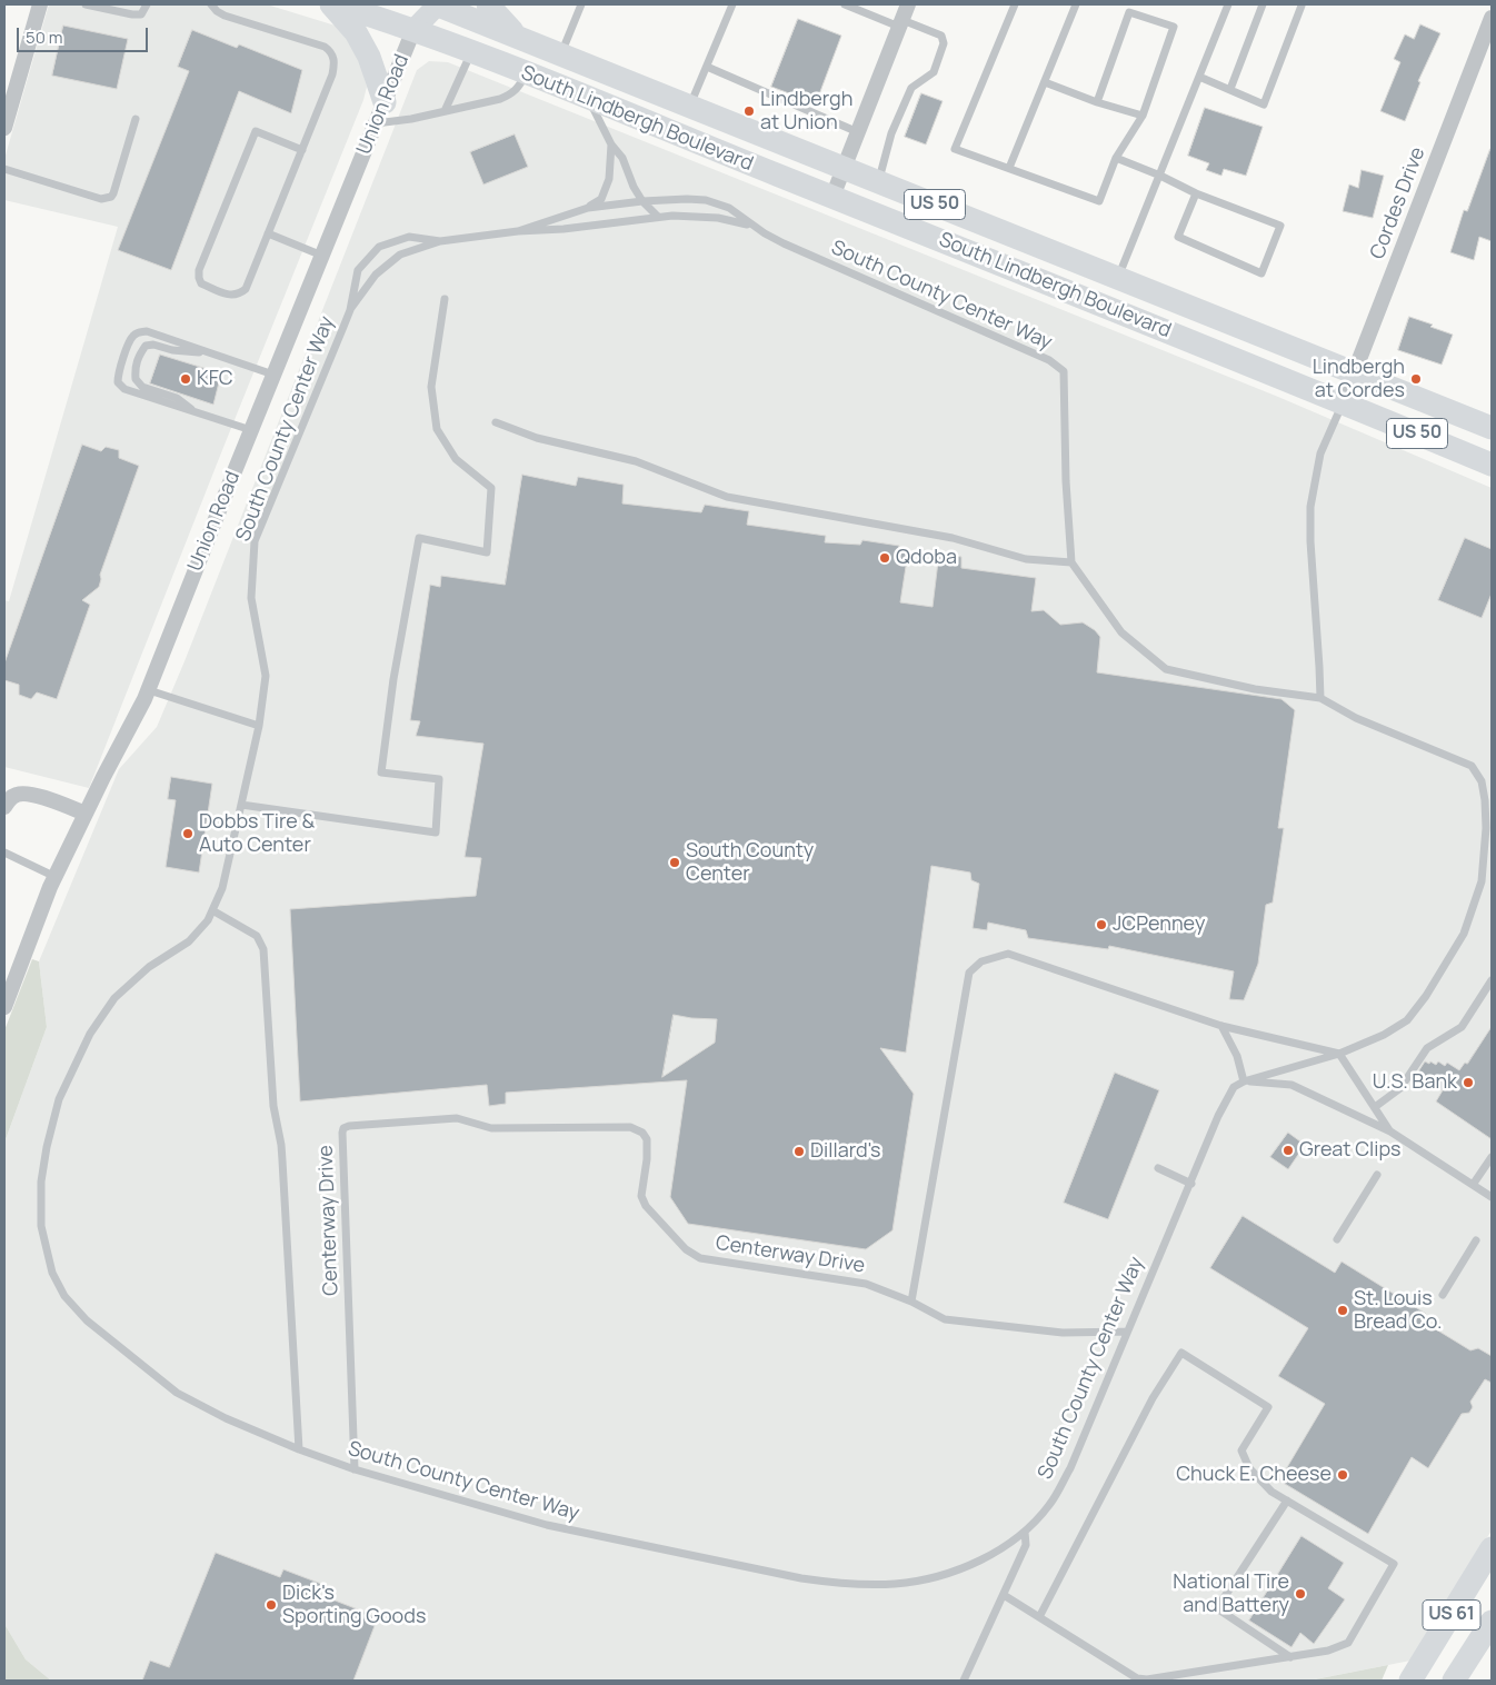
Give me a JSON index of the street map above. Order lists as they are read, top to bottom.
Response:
{
  "streets": {
    "main road": [
      "Union Road",
      "South Lindbergh Boulevard",
      "US 50",
      "US 61"
    ],
    "street": ["Cordes Drive"],
    "lane": ["South County Center Way", "Centerway Drive"]
  },
  "crossings": [
    ["Union Road", "South Lindbergh Boulevard"],
    ["South Lindbergh Boulevard", "Cordes Drive"],
    ["South County Center Way", "Centerway Drive"]
  ],
  "places": [
    "Lindbergh at Union",
    "KFC",
    "Lindbergh at Cordes",
    "Qdoba",
    "Dobbs Tire & Auto Center",
    "South County Center",
    "JCPenney",
    "U.S. Bank",
    "Great Clips",
    "Dillard's",
    "St. Louis Bread Co.",
    "Chuck E. Cheese",
    "National Tire and Battery",
    "Dick's Sporting Goods"
  ],
  "scale_bar": "50 m"
}
